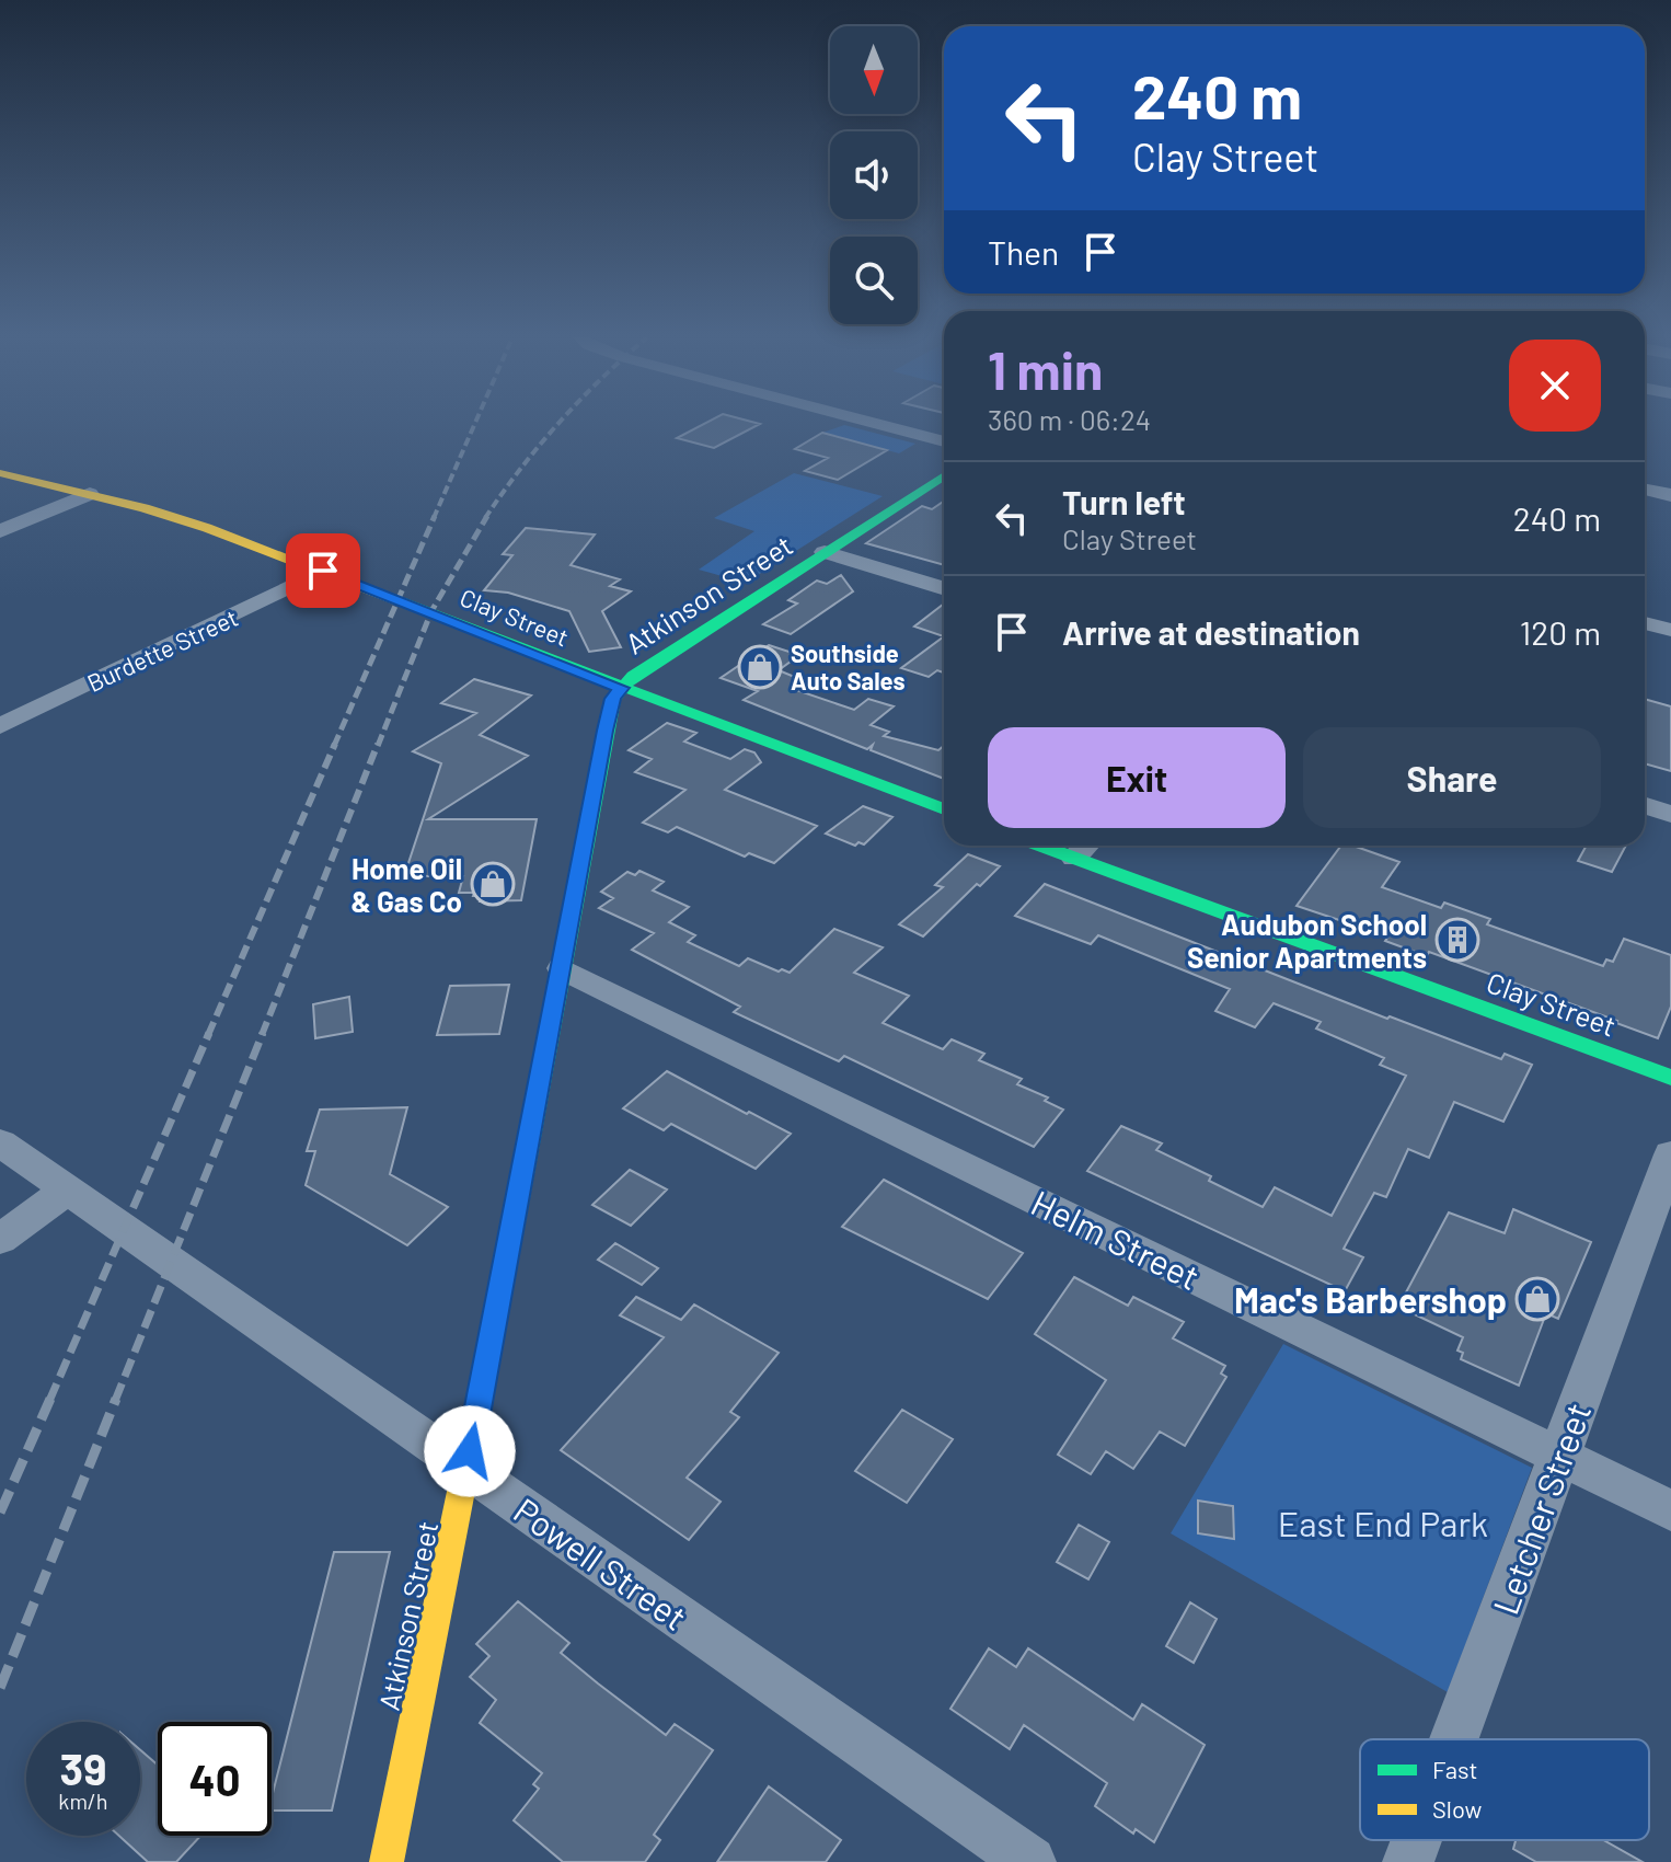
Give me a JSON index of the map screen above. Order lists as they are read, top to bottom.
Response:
{
  "streets": {
    "street": [
      "Atkinson Street",
      "Clay Street",
      "Burdette Street",
      "Helm Street",
      "Letcher Street",
      "Powell Street"
    ]
  },
  "crossings": [
    ["Atkinson Street", "Clay Street"],
    ["Atkinson Street", "Helm Street"],
    ["Atkinson Street", "Powell Street"],
    ["Clay Street", "Burdette Street"],
    ["Helm Street", "Letcher Street"]
  ],
  "parks": ["East End Park"],
  "places": {
    "shop": ["Southside Auto Sales", "Home Oil & Gas Co", "Mac's Barbershop"],
    "building": ["Audubon School Senior Apartments"]
  },
  "legend": ["Fast", "Slow"],
  "north": "bottom",
  "page": {
    "turn": ["240 m", "Clay Street"],
    "then": "Then",
    "heading": ["1 min", "360 m · 06:24"],
    "list": [
      {
        "name": "Turn left",
        "note": "Clay Street",
        "value": "240 m"
      },
      {
        "name": "Arrive at destination",
        "value": "120 m"
      }
    ],
    "buttons": ["Exit", "Share"],
    "speed": "39 km/h",
    "limit": "40"
  }
}
